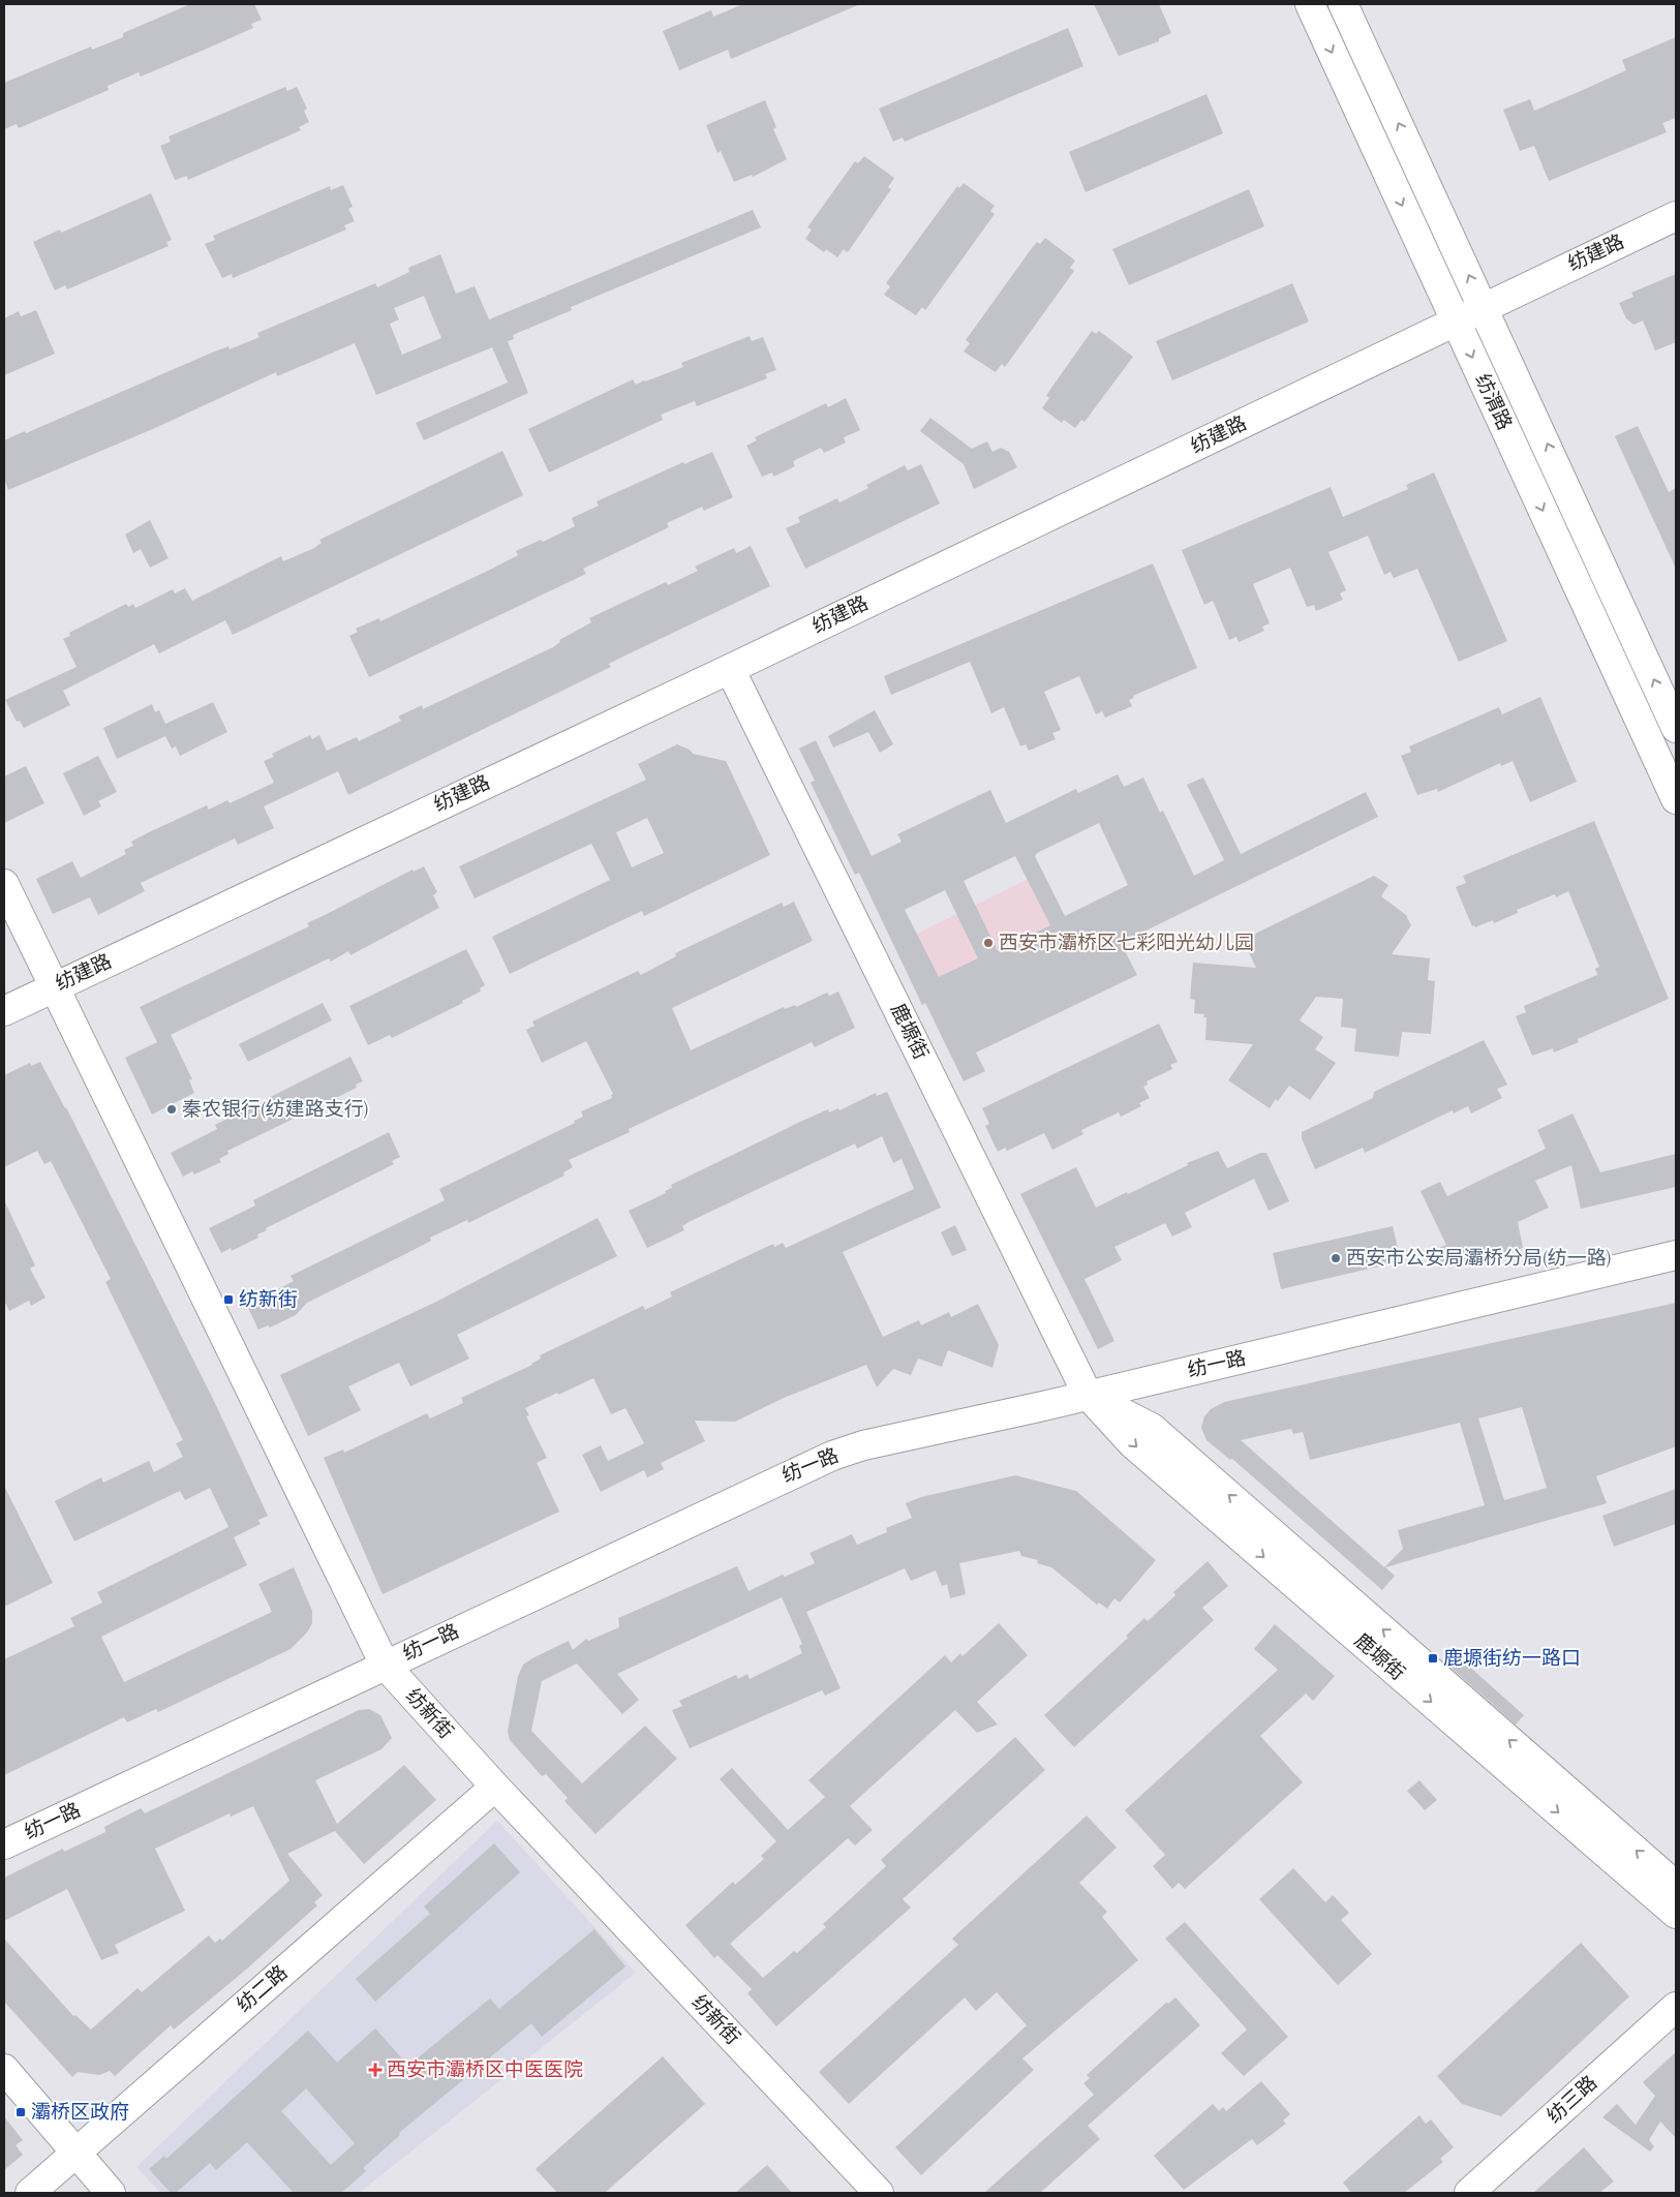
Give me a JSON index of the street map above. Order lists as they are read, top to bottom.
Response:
{
  "streets": {
    "street": [
      "纺建路",
      "纺渭路",
      "鹿塬街",
      "纺一路",
      "纺新街",
      "纺二路",
      "纺三路"
    ]
  },
  "crossings": [
    ["纺建路", "纺渭路"],
    ["纺建路", "鹿塬街"],
    ["纺建路", "纺新街"],
    ["鹿塬街", "纺一路"],
    ["纺一路", "纺新街"],
    ["纺新街", "纺二路"]
  ],
  "places": {
    "other": ["西安市灞桥区七彩阳光幼儿园", "秦农银行(纺建路支行)", "西安市公安局灞桥分局(纺一路)"],
    "transit": ["纺新街", "鹿塬街纺一路口", "灞桥区政府"],
    "health": ["西安市灞桥区中医医院"]
  }
}
